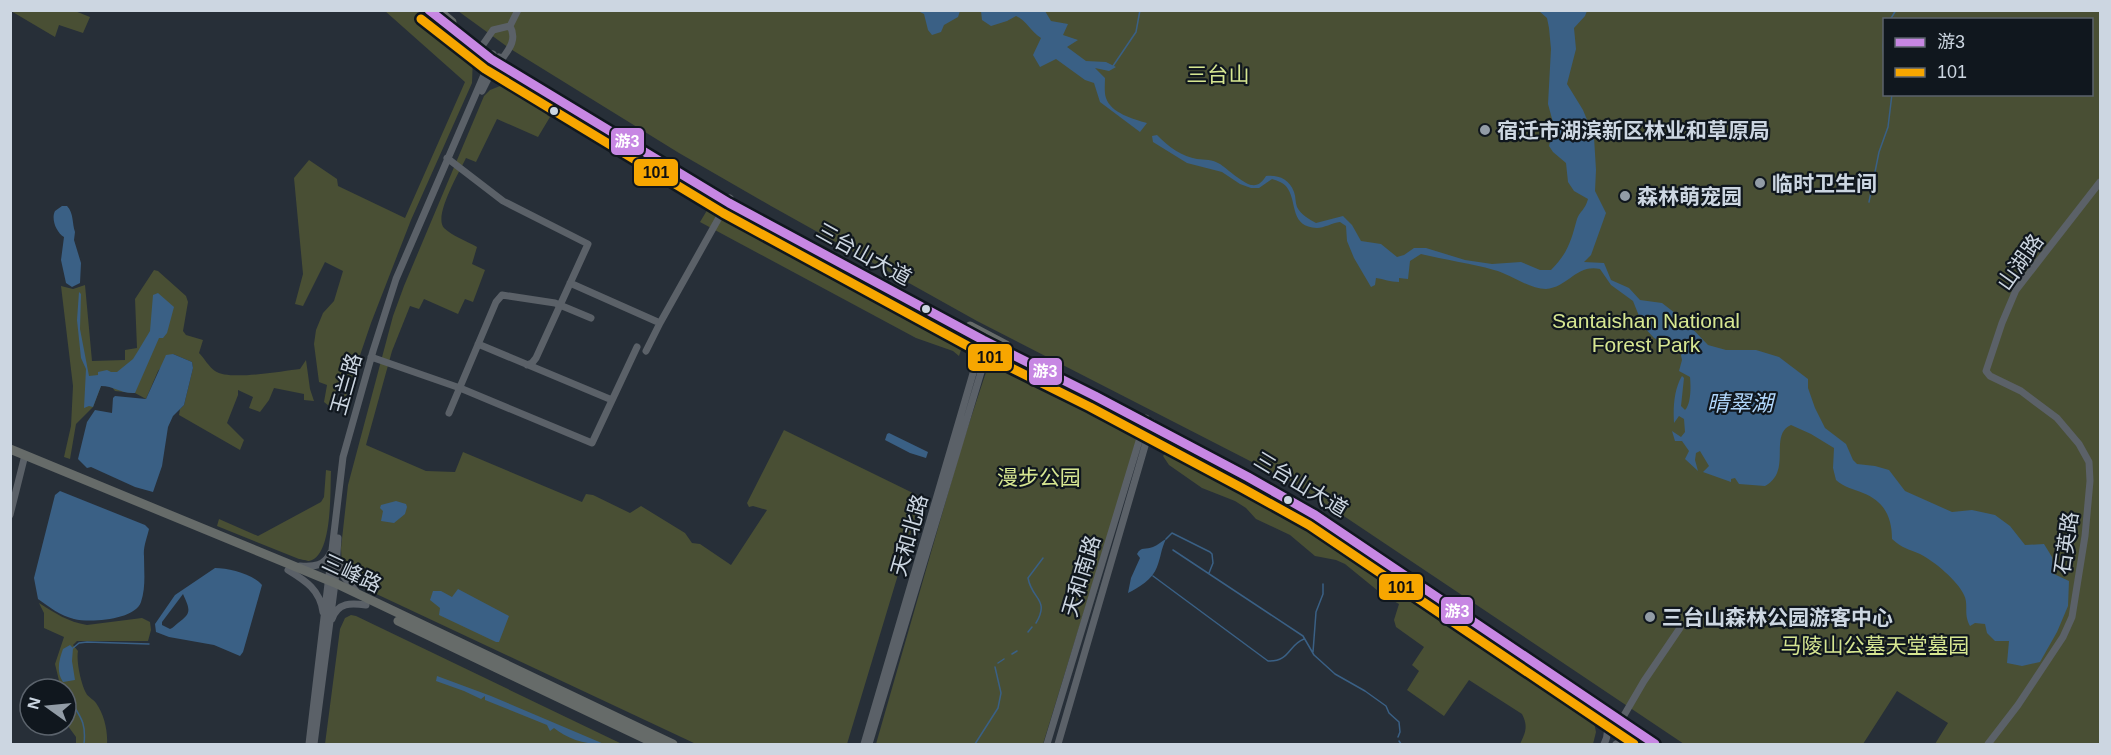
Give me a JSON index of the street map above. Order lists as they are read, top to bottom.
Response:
{
  "streets": {
    "main road": ["三台山大道", "三峰路"],
    "street": [
      "山湖路",
      "玉兰路",
      "天和北路",
      "石英路",
      "天和南路"
    ]
  },
  "crossings": [
    ["三台山大道", "玉兰路"],
    ["三台山大道", "天和北路"],
    ["三台山大道", "天和南路"],
    ["山湖路", "石英路"],
    ["玉兰路", "三峰路"]
  ],
  "water": ["晴翠湖"],
  "parks": [
    "三台山",
    "Santaishan National Forest Park",
    "漫步公园",
    "马陵山公墓天堂墓园"
  ],
  "places": [
    "宿迁市湖滨新区林业和草原局",
    "临时卫生间",
    "森林萌宠园",
    "三台山森林公园游客中心"
  ],
  "lines": ["transit line 游3", "transit line 101"],
  "legend": ["游3", "101"],
  "north": "left"
}
